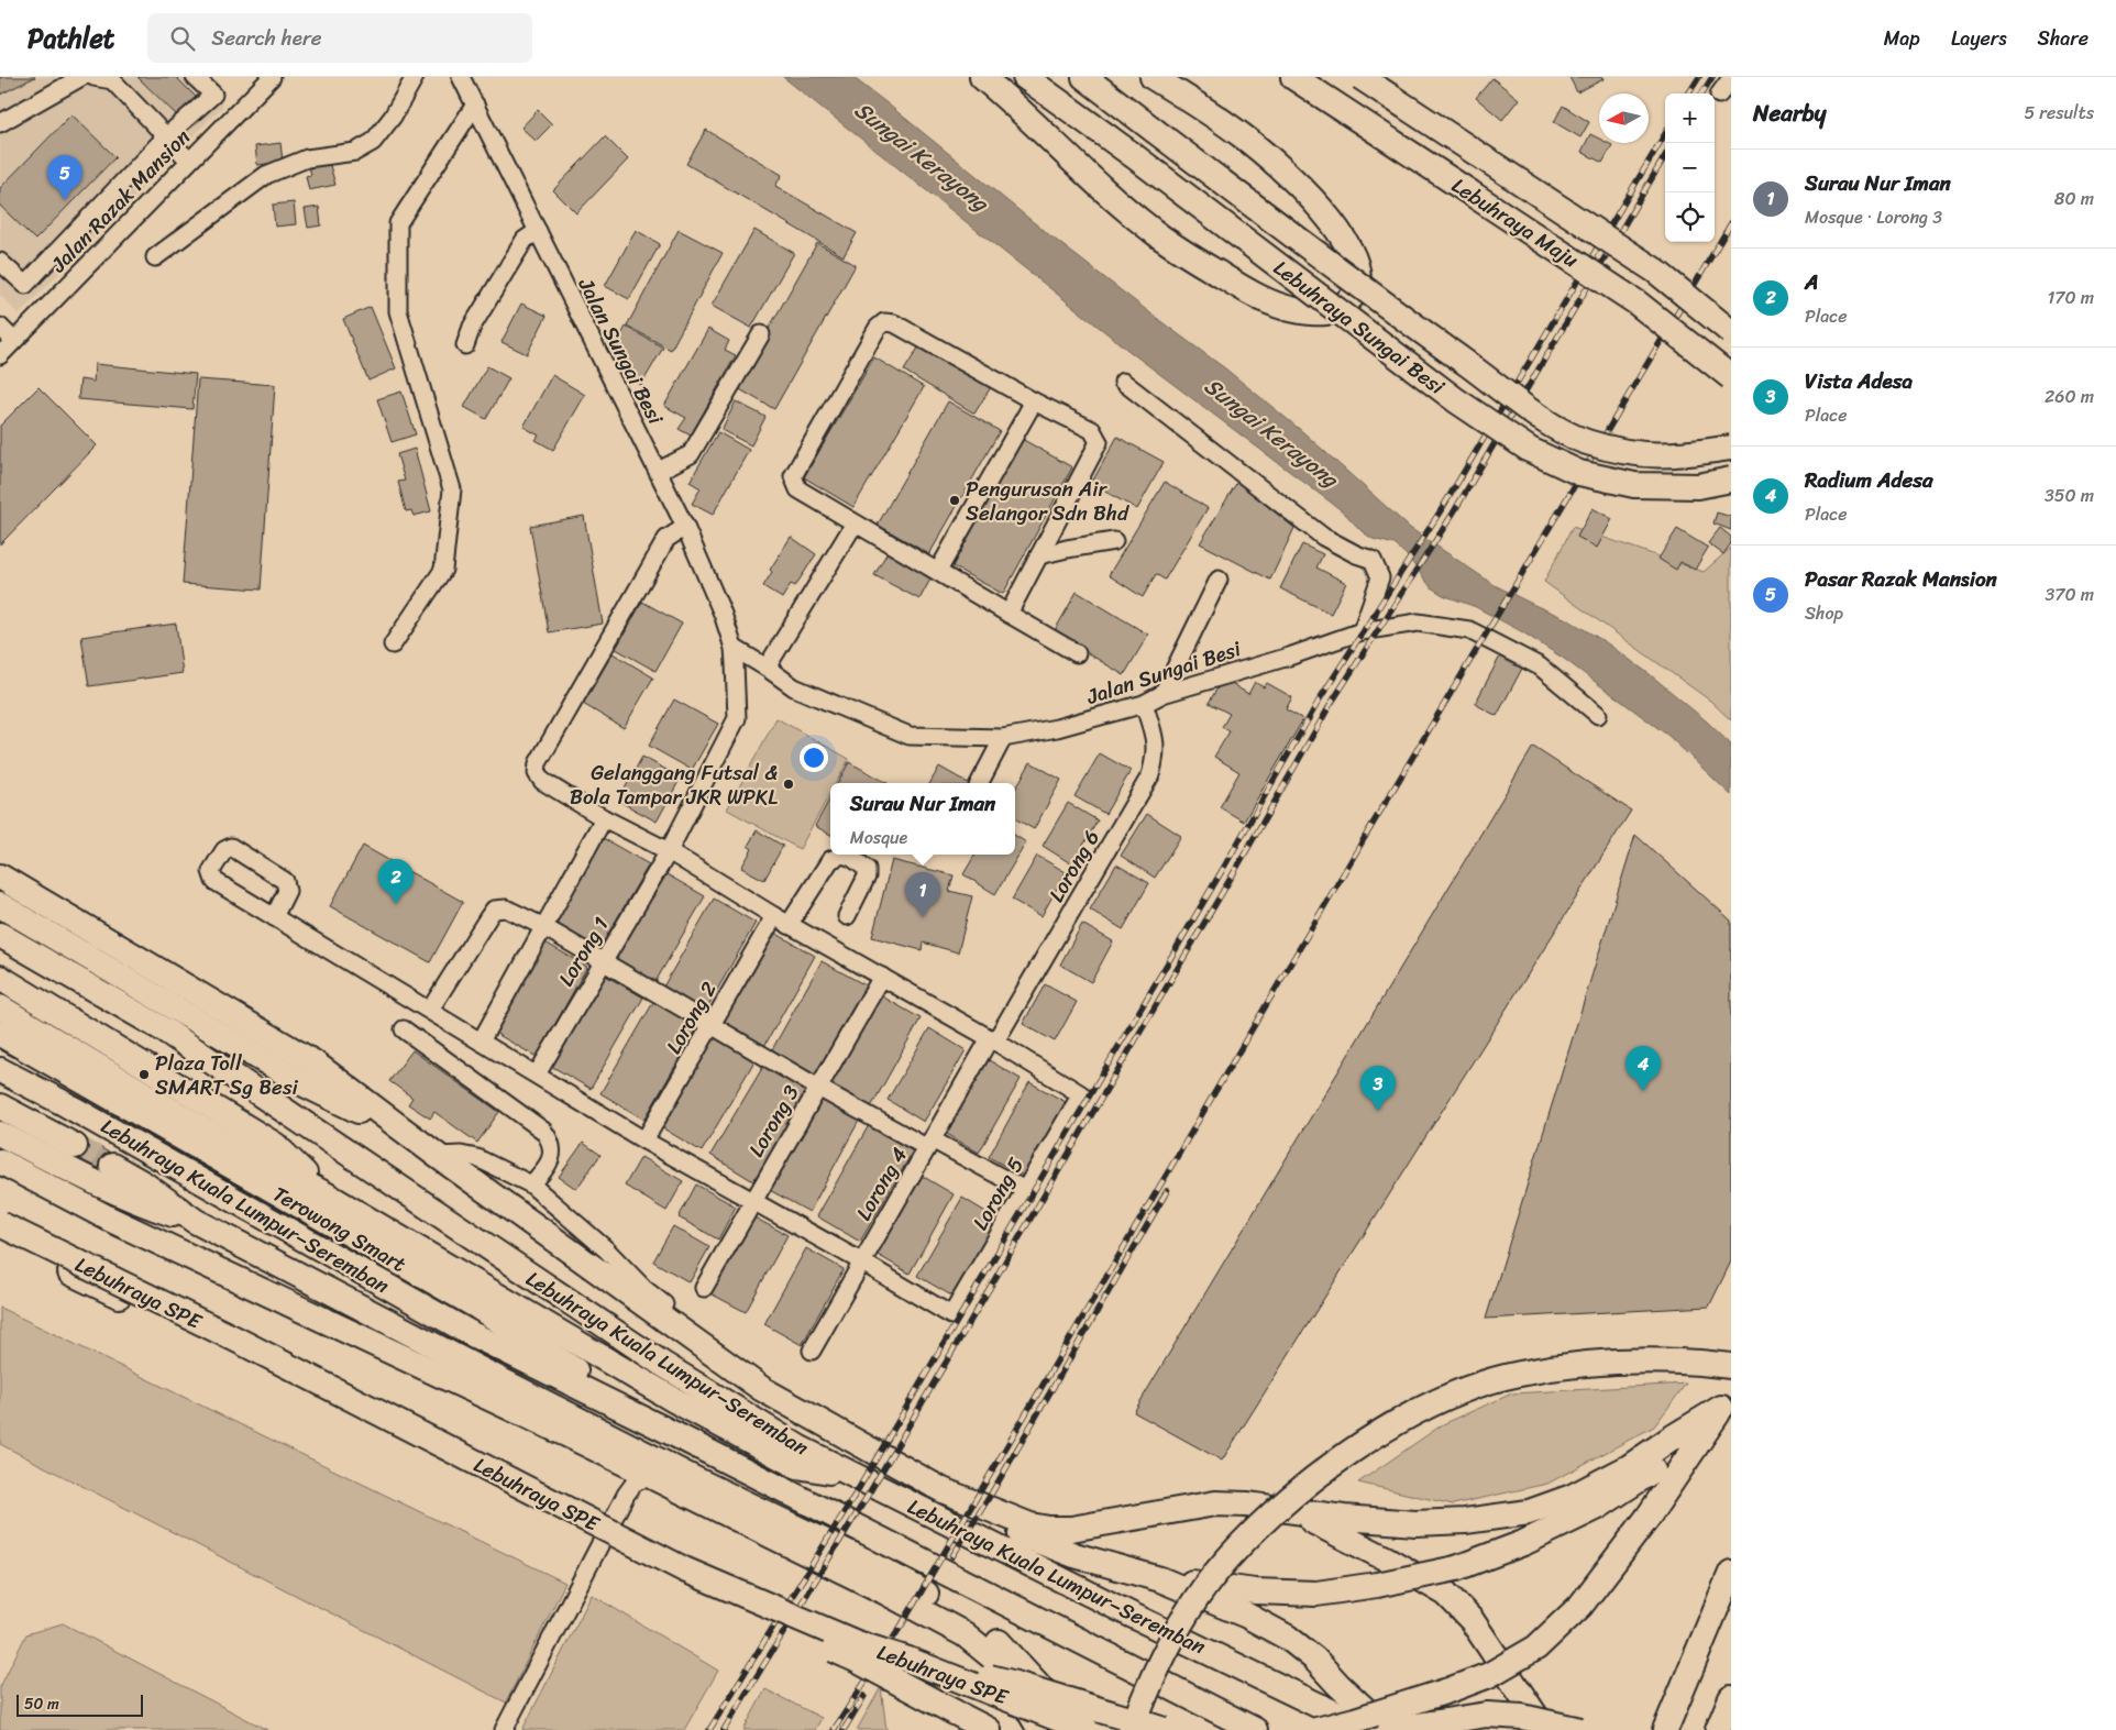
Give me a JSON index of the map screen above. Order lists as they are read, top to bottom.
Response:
{
  "streets": {
    "highway": [
      "Lebuhraya Maju",
      "Lebuhraya Sungai Besi",
      "Lebuhraya Kuala Lumpur–Seremban",
      "Terowong Smart",
      "Lebuhraya SPE"
    ],
    "street": [
      "Jalan Razak Mansion",
      "Jalan Sungai Besi",
      "Lorong 6",
      "Lorong 1",
      "Lorong 2",
      "Lorong 3",
      "Lorong 4",
      "Lorong 5"
    ]
  },
  "crossings": [
    ["Jalan Sungai Besi", "Lorong 6"],
    ["Jalan Sungai Besi", "Lorong 1"],
    ["Lorong 6", "Lorong 4"],
    ["Lorong 6", "Lorong 5"],
    ["Lorong 4", "Lorong 5"],
    ["Lebuhraya Kuala Lumpur–Seremban", "Terowong Smart"]
  ],
  "water": ["Sungai Kerayong"],
  "places": ["Pengurusan Air Selangor Sdn Bhd", "Gelanggang Futsal & Bola Tampar JKR WPKL", "Plaza Toll SMART Sg Besi"],
  "scale_bar": "50 m",
  "north": "left",
  "page": {
    "header": "Pathlet",
    "search": "Search here",
    "nav": ["Map", "Layers", "Share"],
    "heading": ["Nearby", "5 results"],
    "map_buttons": ["+", "−"],
    "list": [
      {
        "mark": "1",
        "name": "Surau Nur Iman",
        "note": "Mosque · Lorong 3",
        "value": "80 m"
      },
      {
        "mark": "2",
        "name": "A",
        "note": "Place",
        "value": "170 m"
      },
      {
        "mark": "3",
        "name": "Vista Adesa",
        "note": "Place",
        "value": "260 m"
      },
      {
        "mark": "4",
        "name": "Radium Adesa",
        "note": "Place",
        "value": "350 m"
      },
      {
        "mark": "5",
        "name": "Pasar Razak Mansion",
        "note": "Shop",
        "value": "370 m"
      }
    ],
    "pins": [
      "5",
      "2",
      "1",
      "4",
      "3"
    ],
    "popup": ["Surau Nur Iman", "Mosque"],
    "scale": "50 m"
  }
}
